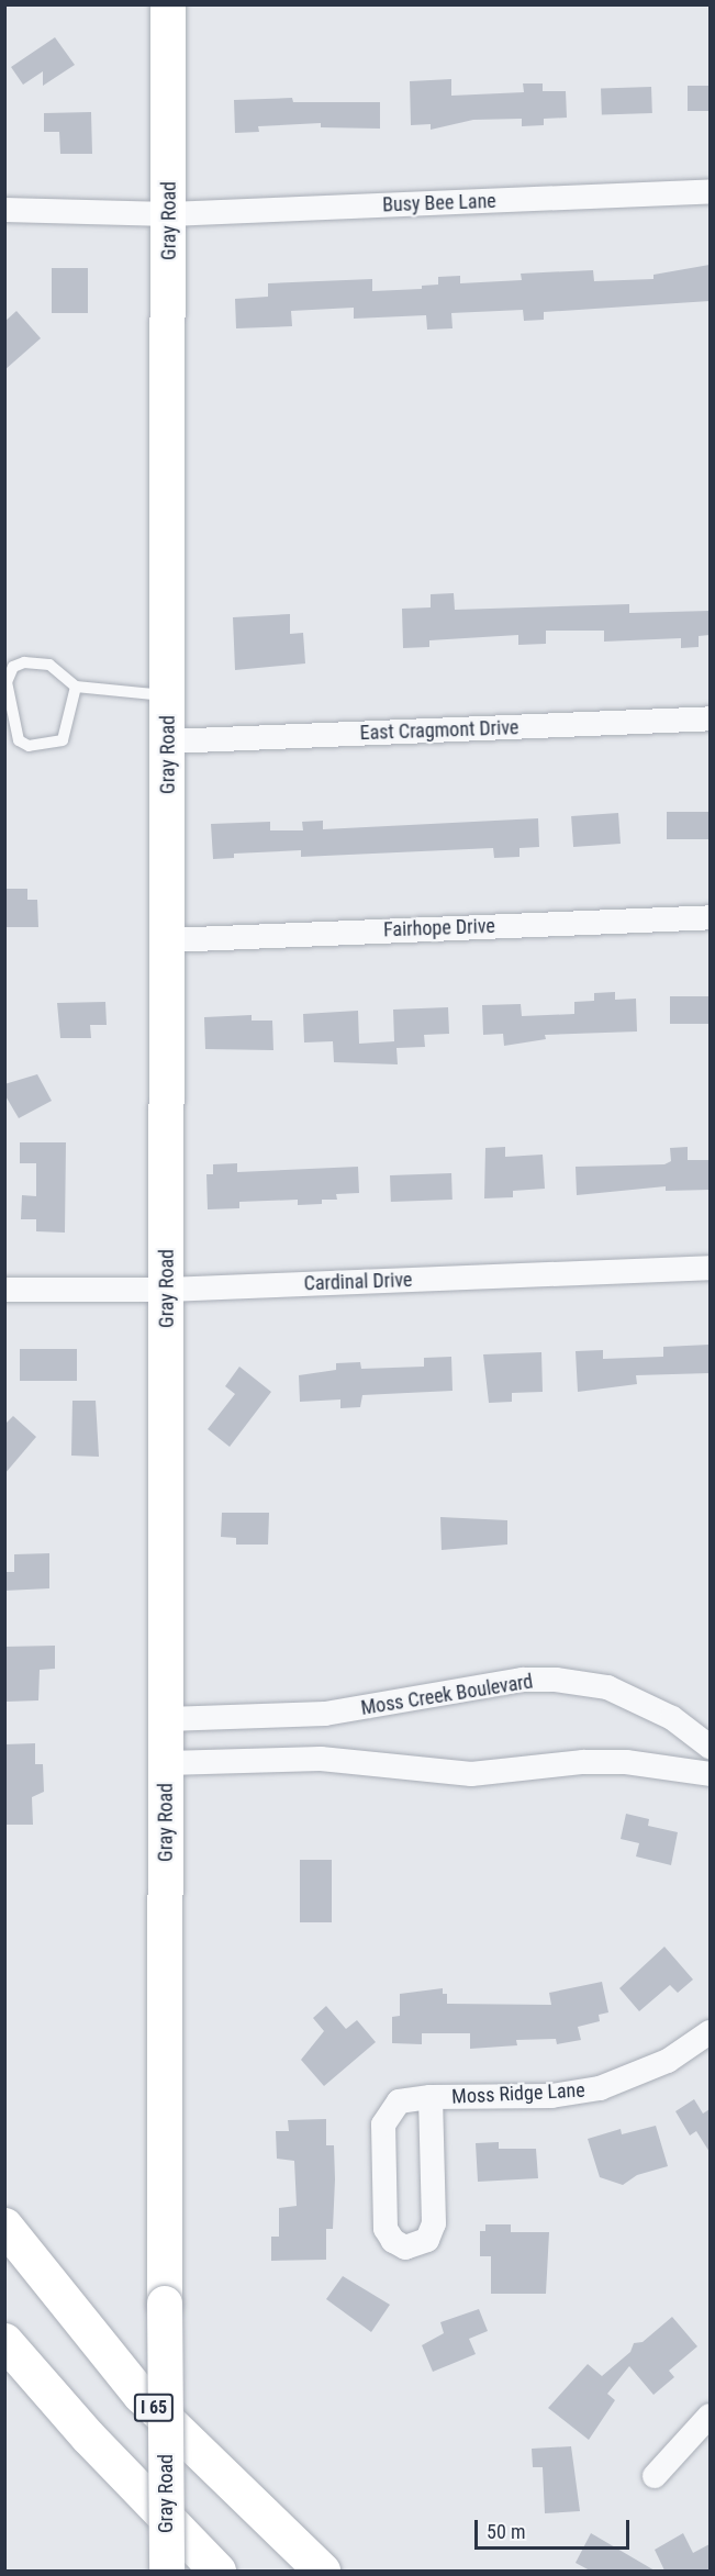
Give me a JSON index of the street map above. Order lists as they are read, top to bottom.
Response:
{
  "streets": {
    "highway": ["I 65"],
    "street": [
      "Busy Bee Lane",
      "Gray Road",
      "East Cragmont Drive",
      "Fairhope Drive",
      "Cardinal Drive",
      "Moss Creek Boulevard",
      "Moss Ridge Lane"
    ]
  },
  "crossings": [
    ["Busy Bee Lane", "Gray Road"],
    ["Gray Road", "East Cragmont Drive"],
    ["Gray Road", "Fairhope Drive"],
    ["Gray Road", "Cardinal Drive"],
    ["Gray Road", "Moss Creek Boulevard"]
  ],
  "scale_bar": "50 m"
}
